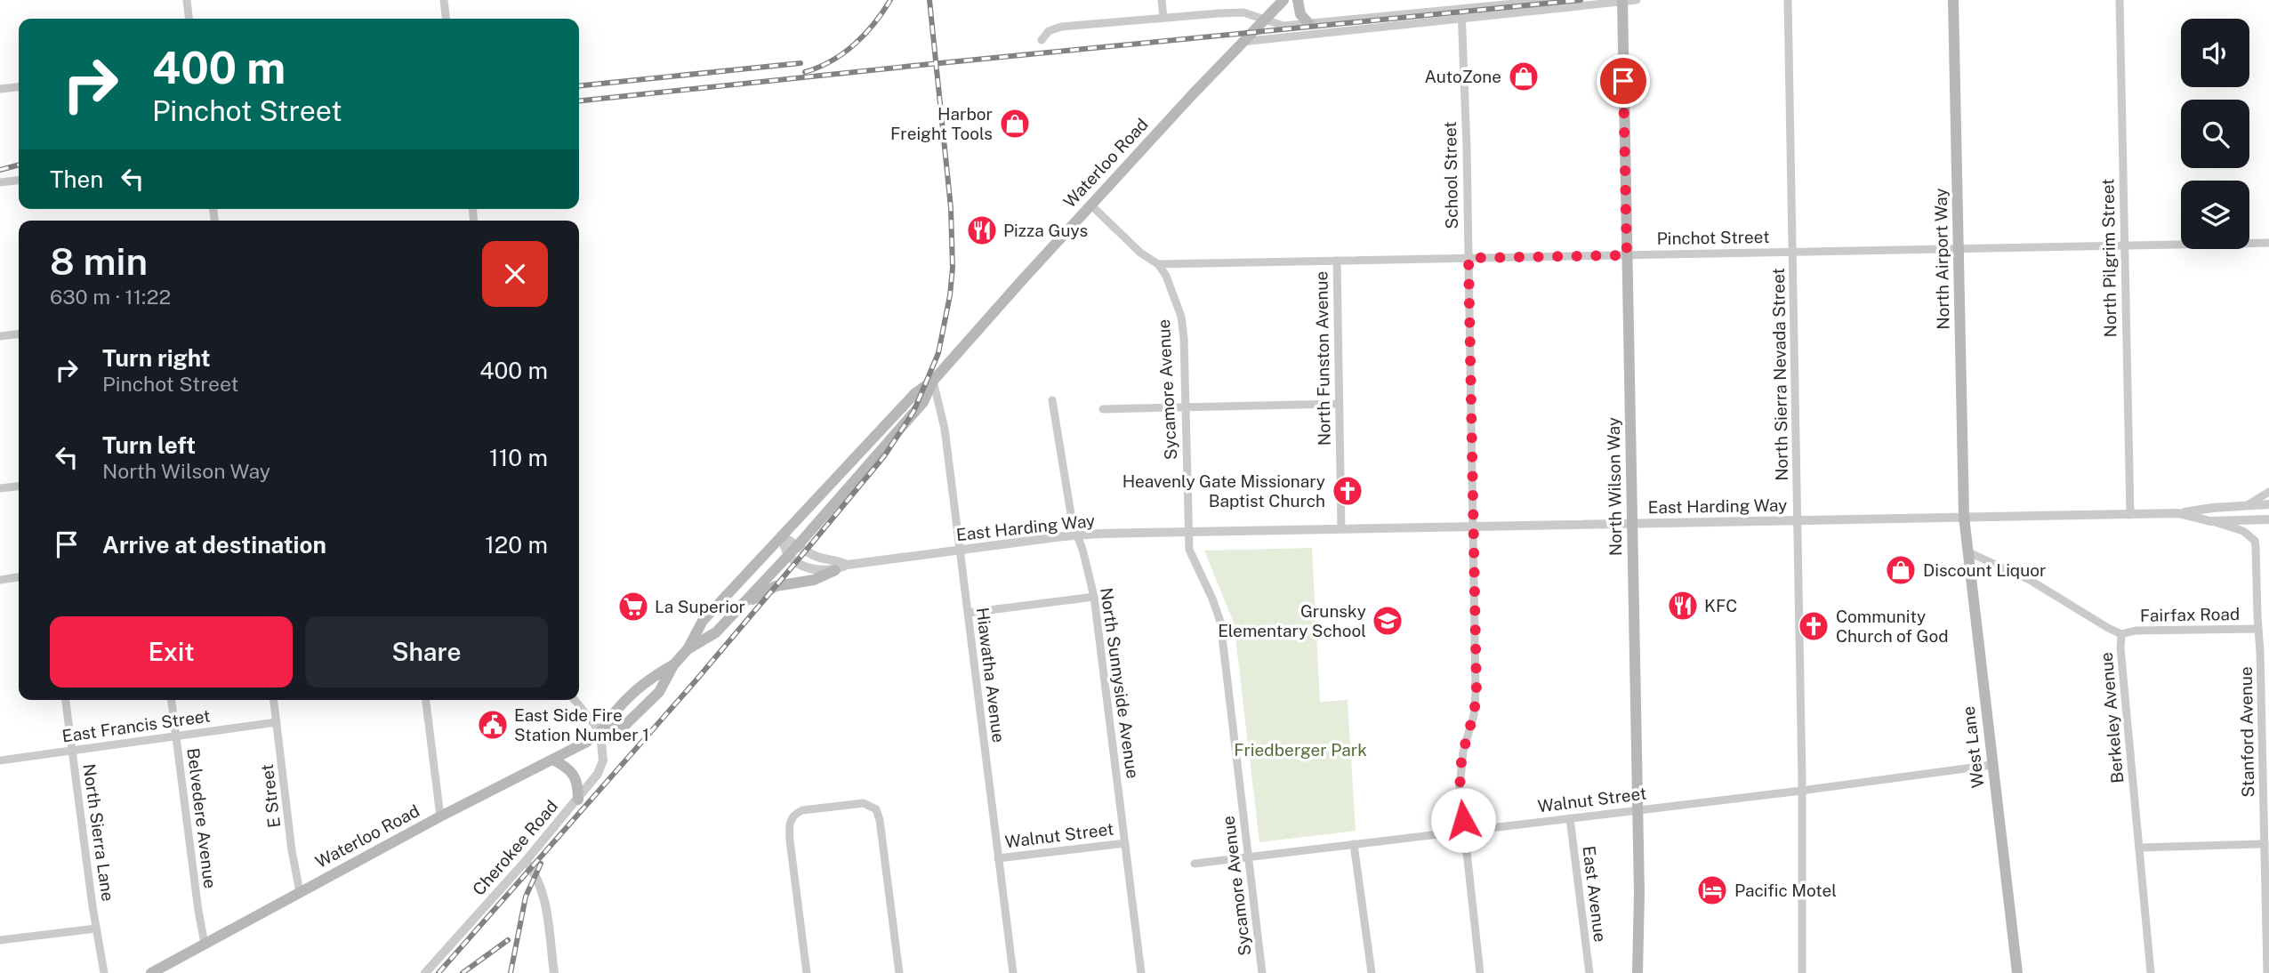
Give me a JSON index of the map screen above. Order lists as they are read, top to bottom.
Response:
{
  "streets": {
    "main road": [
      "Waterloo Road",
      "North Airport Way",
      "North Wilson Way",
      "West Lane"
    ],
    "street": [
      "School Street",
      "Pinchot Street",
      "North Pilgrim Street",
      "North Funston Avenue",
      "North Sierra Nevada Street",
      "Sycamore Avenue",
      "East Harding Way",
      "Fairfax Road",
      "Hiawatha Avenue",
      "North Sunnyside Avenue",
      "Berkeley Avenue",
      "East Francis Street",
      "Stanford Avenue",
      "E Street",
      "Walnut Street",
      "Belvedere Avenue",
      "North Sierra Lane",
      "Cherokee Road",
      "East Avenue"
    ]
  },
  "crossings": [
    ["Waterloo Road", "Sycamore Avenue"],
    ["Waterloo Road", "East Harding Way"],
    ["Waterloo Road", "Hiawatha Avenue"],
    ["Waterloo Road", "E Street"],
    ["Waterloo Road", "Belvedere Avenue"],
    ["Waterloo Road", "Cherokee Road"],
    ["School Street", "Pinchot Street"],
    ["School Street", "East Harding Way"],
    ["School Street", "Walnut Street"],
    ["Pinchot Street", "North Pilgrim Street"],
    ["Pinchot Street", "North Airport Way"],
    ["Pinchot Street", "North Funston Avenue"],
    ["Pinchot Street", "North Sierra Nevada Street"],
    ["Pinchot Street", "Sycamore Avenue"],
    ["Pinchot Street", "North Wilson Way"],
    ["North Pilgrim Street", "East Harding Way"],
    ["North Airport Way", "East Harding Way"],
    ["North Airport Way", "West Lane"],
    ["North Funston Avenue", "East Harding Way"],
    ["North Sierra Nevada Street", "East Harding Way"],
    ["North Sierra Nevada Street", "Walnut Street"],
    ["Sycamore Avenue", "East Harding Way"],
    ["Sycamore Avenue", "Walnut Street"],
    ["North Wilson Way", "East Harding Way"],
    ["North Wilson Way", "Walnut Street"],
    ["East Harding Way", "Hiawatha Avenue"],
    ["East Harding Way", "North Sunnyside Avenue"],
    ["East Harding Way", "Stanford Avenue"],
    ["East Harding Way", "West Lane"],
    ["Fairfax Road", "Berkeley Avenue"],
    ["Fairfax Road", "Stanford Avenue"],
    ["Hiawatha Avenue", "Walnut Street"],
    ["North Sunnyside Avenue", "Walnut Street"],
    ["Berkeley Avenue", "West Lane"],
    ["East Francis Street", "E Street"],
    ["East Francis Street", "Belvedere Avenue"],
    ["East Francis Street", "North Sierra Lane"],
    ["West Lane", "Walnut Street"],
    ["Walnut Street", "East Avenue"]
  ],
  "parks": ["Friedberger Park"],
  "places": {
    "shop": ["AutoZone", "Harbor Freight Tools", "Discount Liquor"],
    "restaurant": ["Pizza Guys", "KFC"],
    "church": ["Heavenly Gate Missionary Baptist Church", "Community Church of God"],
    "supermarket": ["La Superior"],
    "school or university": ["Grunsky Elementary School"],
    "public building": ["East Side Fire Station Number 1"],
    "hotel": ["Pacific Motel"]
  },
  "page": {
    "turn": ["400 m", "Pinchot Street"],
    "then": "Then",
    "heading": ["8 min", "630 m · 11:22"],
    "list": [
      {
        "name": "Turn right",
        "note": "Pinchot Street",
        "value": "400 m"
      },
      {
        "name": "Turn left",
        "note": "North Wilson Way",
        "value": "110 m"
      },
      {
        "name": "Arrive at destination",
        "value": "120 m"
      }
    ],
    "buttons": ["Exit", "Share"]
  }
}
